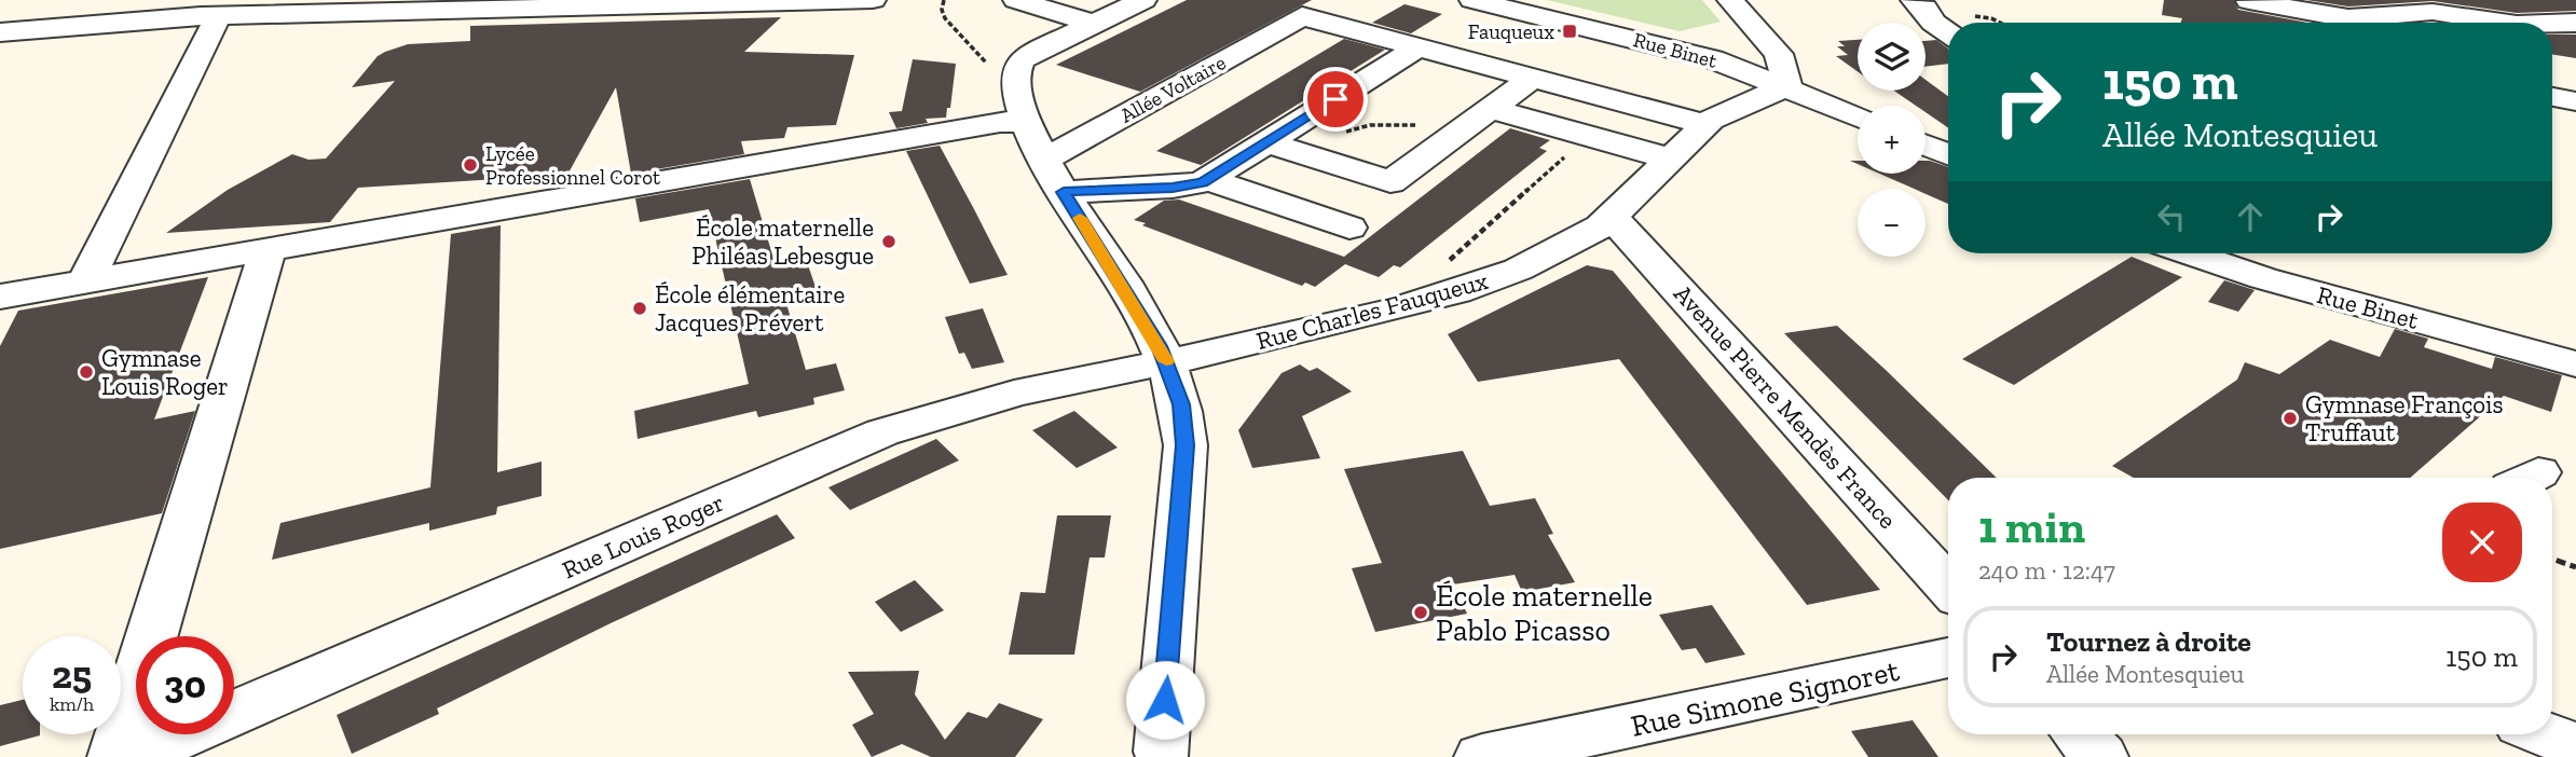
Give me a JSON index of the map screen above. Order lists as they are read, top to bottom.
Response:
{
  "streets": {
    "street": [
      "Rue Binet",
      "Allée Voltaire",
      "Rue Charles Fauqueux",
      "Avenue Pierre Mendès France",
      "Rue Louis Roger",
      "Rue Simone Signoret"
    ]
  },
  "crossings": [
    ["Rue Binet", "Rue Charles Fauqueux"],
    ["Rue Charles Fauqueux", "Avenue Pierre Mendès France"],
    ["Rue Charles Fauqueux", "Rue Louis Roger"]
  ],
  "places": {
    "transit": ["Fauqueux"],
    "other": [
      "Lycée Professionnel Corot",
      "École maternelle Philéas Lebesgue",
      "École élémentaire Jacques Prévert",
      "Gymnase Louis Roger",
      "Gymnase François Truffaut",
      "École maternelle Pablo Picasso"
    ]
  },
  "page": {
    "map_buttons": ["+", "−"],
    "turn": ["150 m", "Allée Montesquieu"],
    "heading": ["1 min", "240 m · 12:47"],
    "list": [
      {
        "name": "Tournez à droite",
        "note": "Allée Montesquieu",
        "value": "150 m"
      }
    ],
    "speed": "25 km/h",
    "limit": "30"
  }
}
